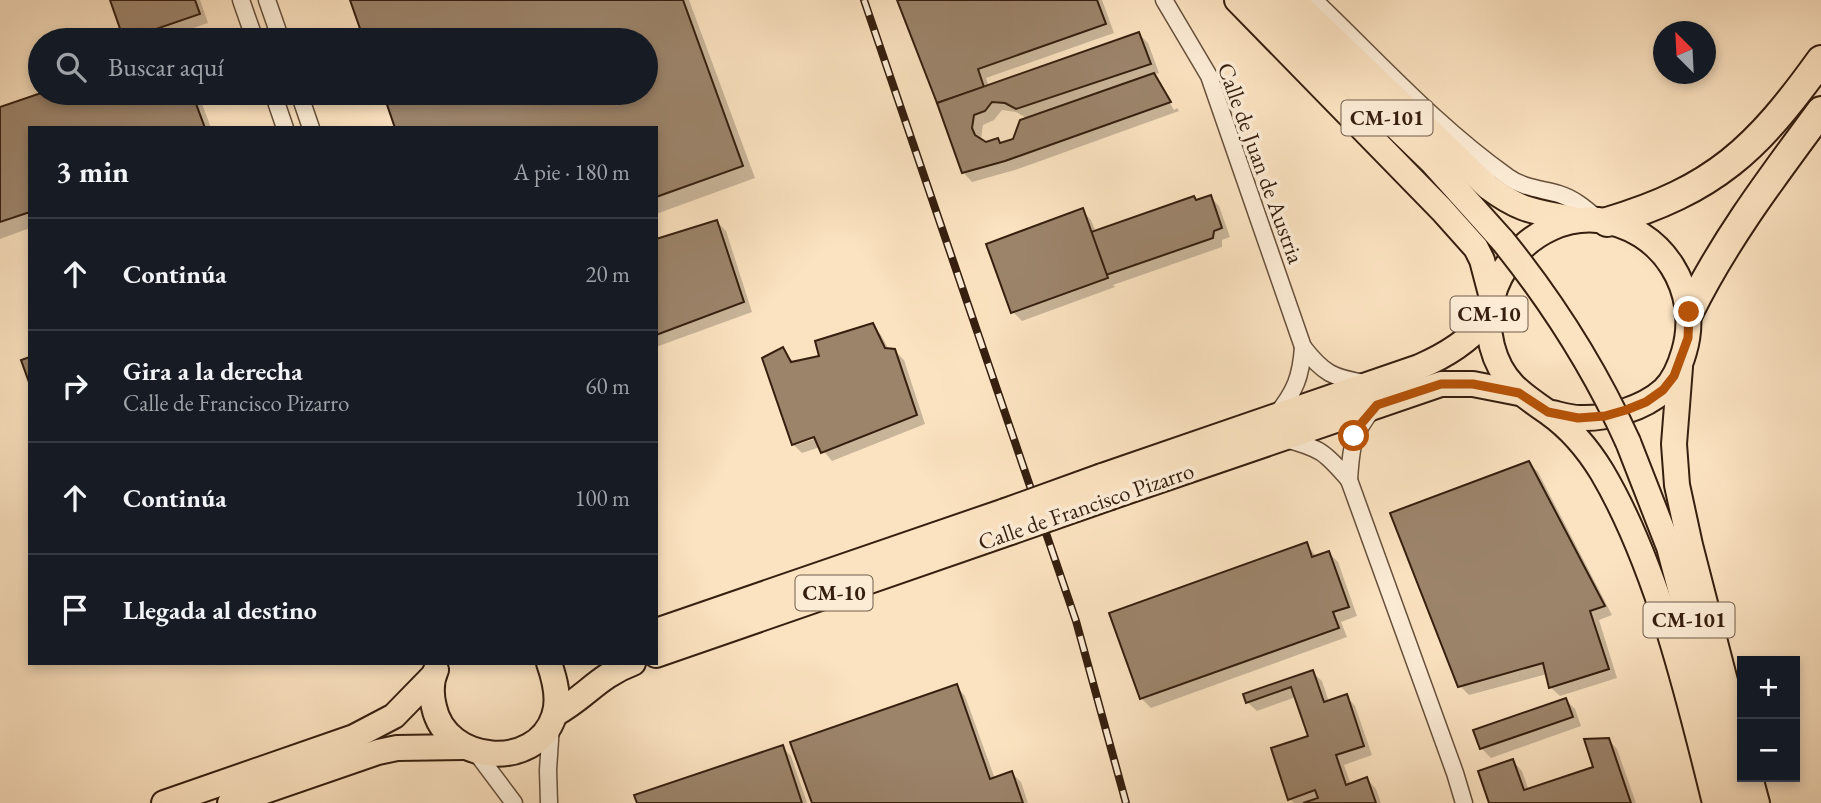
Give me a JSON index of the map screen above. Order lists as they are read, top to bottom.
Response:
{
  "streets": {
    "highway": ["CM-10"],
    "main road": ["CM-101", "Calle de Francisco Pizarro"],
    "street": ["Calle de Juan de Austria"]
  },
  "crossings": [
    ["CM-10", "Calle de Francisco Pizarro"]
  ],
  "north": "top left",
  "page": {
    "search": "Buscar aquí",
    "heading": ["3 min", "A pie · 180 m"],
    "list": [
      ["Continúa", "20 m"],
      ["Gira a la derecha", "Calle de Francisco Pizarro", "60 m"],
      ["Continúa", "100 m"],
      "Llegada al destino"
    ],
    "map_buttons": ["+", "−"]
  }
}
